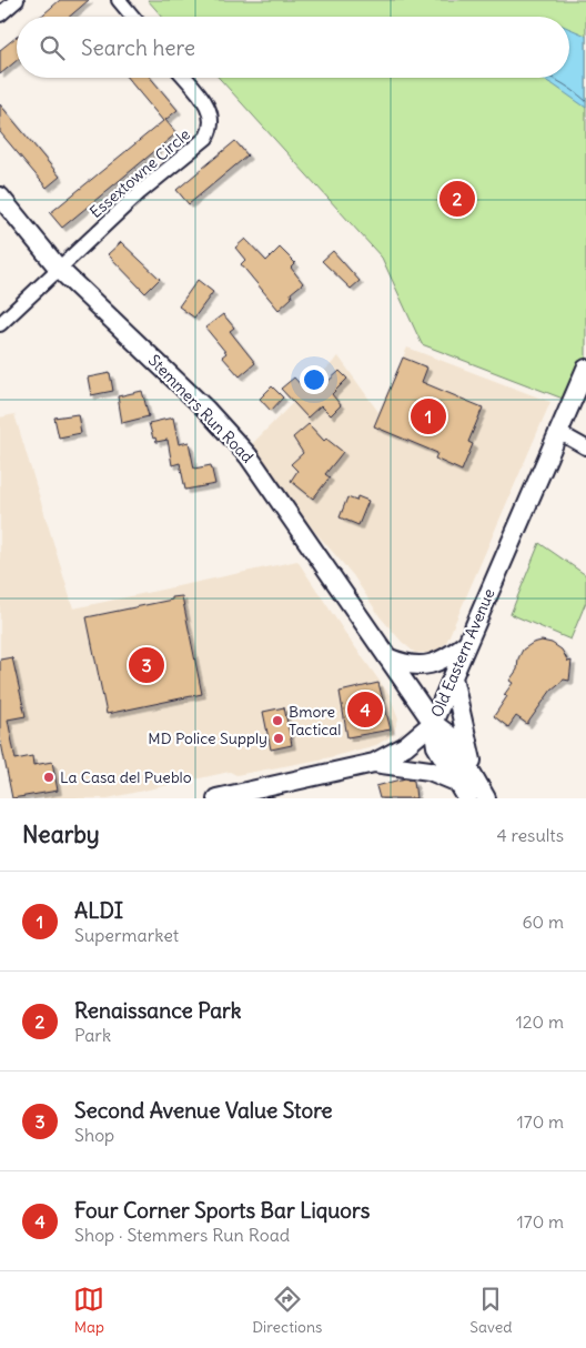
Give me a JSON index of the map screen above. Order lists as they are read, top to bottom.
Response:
{
  "streets": {
    "street": ["Essextowne Circle", "Stemmers Run Road", "Old Eastern Avenue"]
  },
  "crossings": [
    ["Essextowne Circle", "Stemmers Run Road"],
    ["Stemmers Run Road", "Old Eastern Avenue"]
  ],
  "places": ["Bmore Tactical", "MD Police Supply", "La Casa del Pueblo"],
  "page": {
    "search": "Search here",
    "pins": [
      "2",
      "1",
      "3",
      "4"
    ],
    "heading": ["Nearby", "4 results"],
    "list": [
      {
        "mark": "1",
        "name": "ALDI",
        "note": "Supermarket",
        "value": "60 m"
      },
      {
        "mark": "2",
        "name": "Renaissance Park",
        "note": "Park",
        "value": "120 m"
      },
      {
        "mark": "3",
        "name": "Second Avenue Value Store",
        "note": "Shop",
        "value": "170 m"
      },
      {
        "mark": "4",
        "name": "Four Corner Sports Bar Liquors",
        "note": "Shop · Stemmers Run Road",
        "value": "170 m"
      }
    ],
    "nav": ["Map", "Directions", "Saved"]
  }
}
